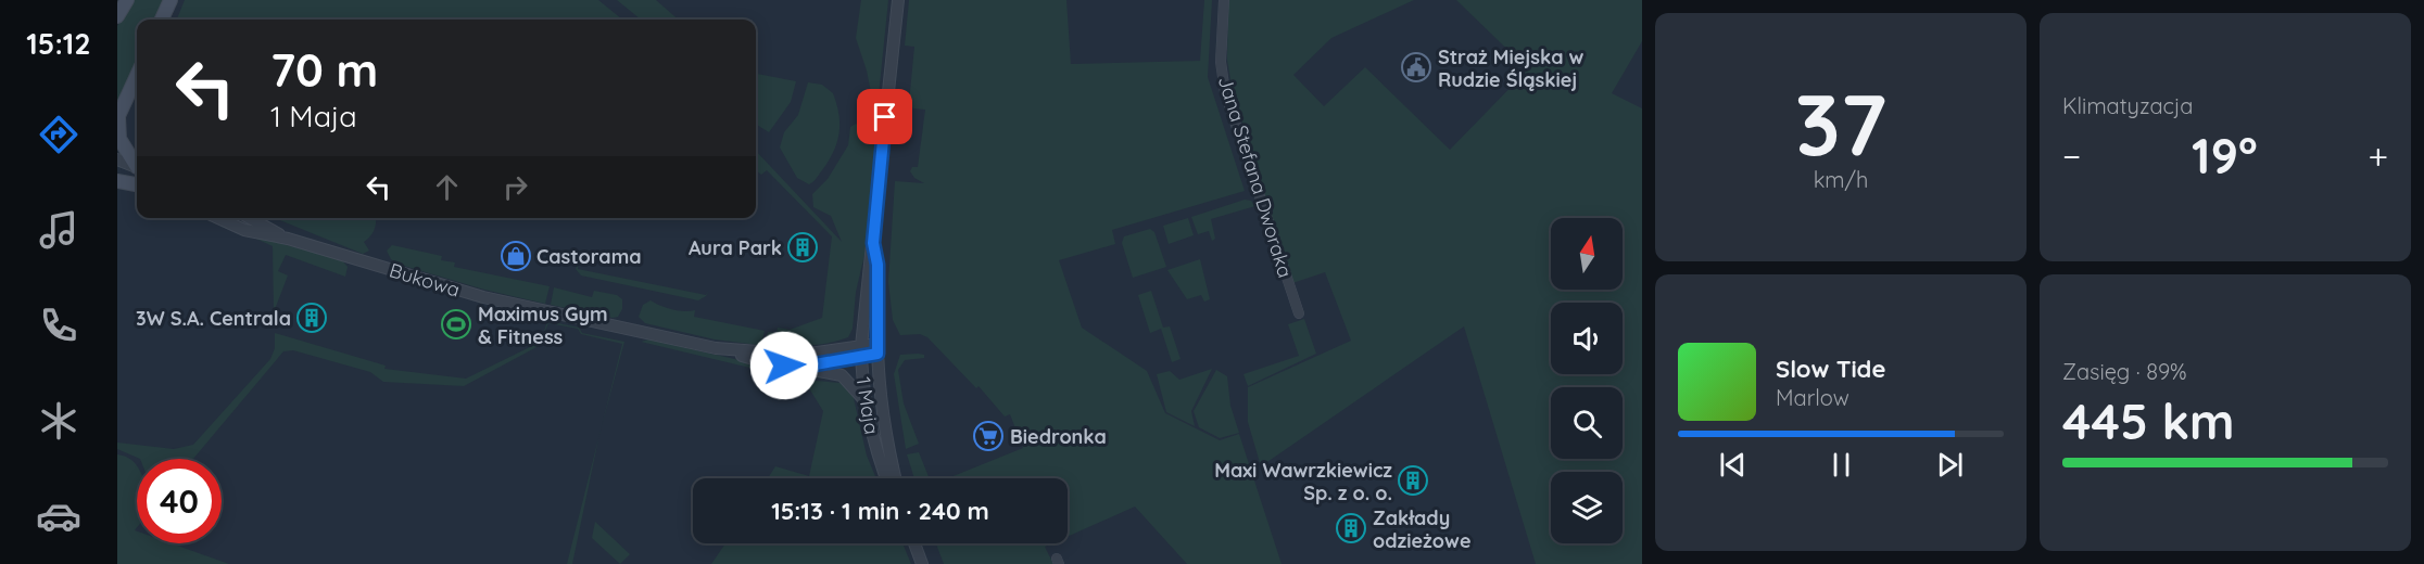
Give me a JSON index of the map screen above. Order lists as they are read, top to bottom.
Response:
{
  "streets": {
    "street": ["Jana Stefana Dworaka", "Bukowa", "1 Maja"]
  },
  "crossings": [
    ["Bukowa", "1 Maja"]
  ],
  "places": {
    "public building": ["Straż Miejska w Rudzie Śląskiej"],
    "building": [
      "Aura Park",
      "3W S.A. Centrala",
      "Maxi Wawrzkiewicz Sp. z o. o.",
      "Zakłady odzieżowe"
    ],
    "shop": ["Castorama"],
    "sports": ["Maximus Gym & Fitness"],
    "supermarket": ["Biedronka"]
  },
  "north": "top",
  "page": {
    "tabs": "15:12",
    "tile": [
      ["37", "km/h"],
      "Klimatyzacja",
      ["Zasięg · 89%", "445 km"]
    ],
    "turn": ["70 m", "1 Maja"],
    "heat": ["−", "19°", "+"],
    "song": ["Slow Tide", "Marlow"],
    "limit": "40",
    "trip": "15:13 · 1 min · 240 m"
  }
}
